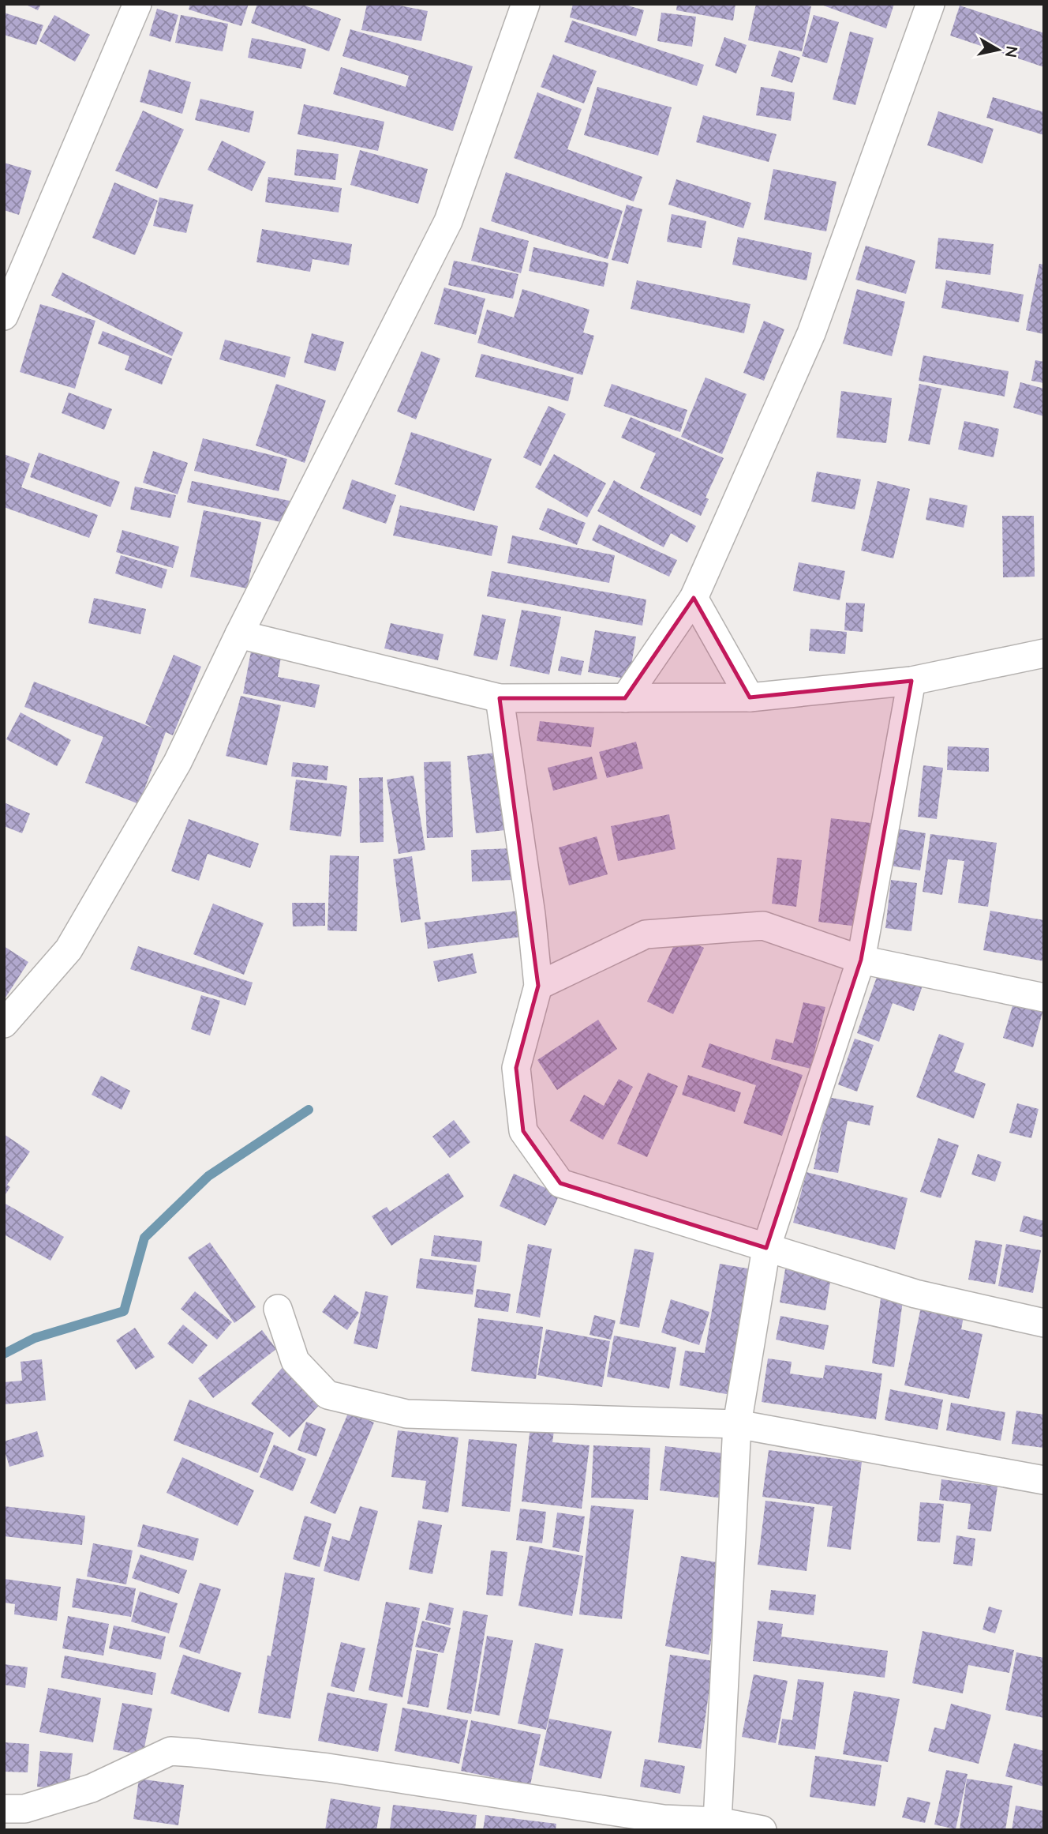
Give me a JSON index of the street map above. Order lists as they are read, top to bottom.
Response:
{
  "north": "right"
}
